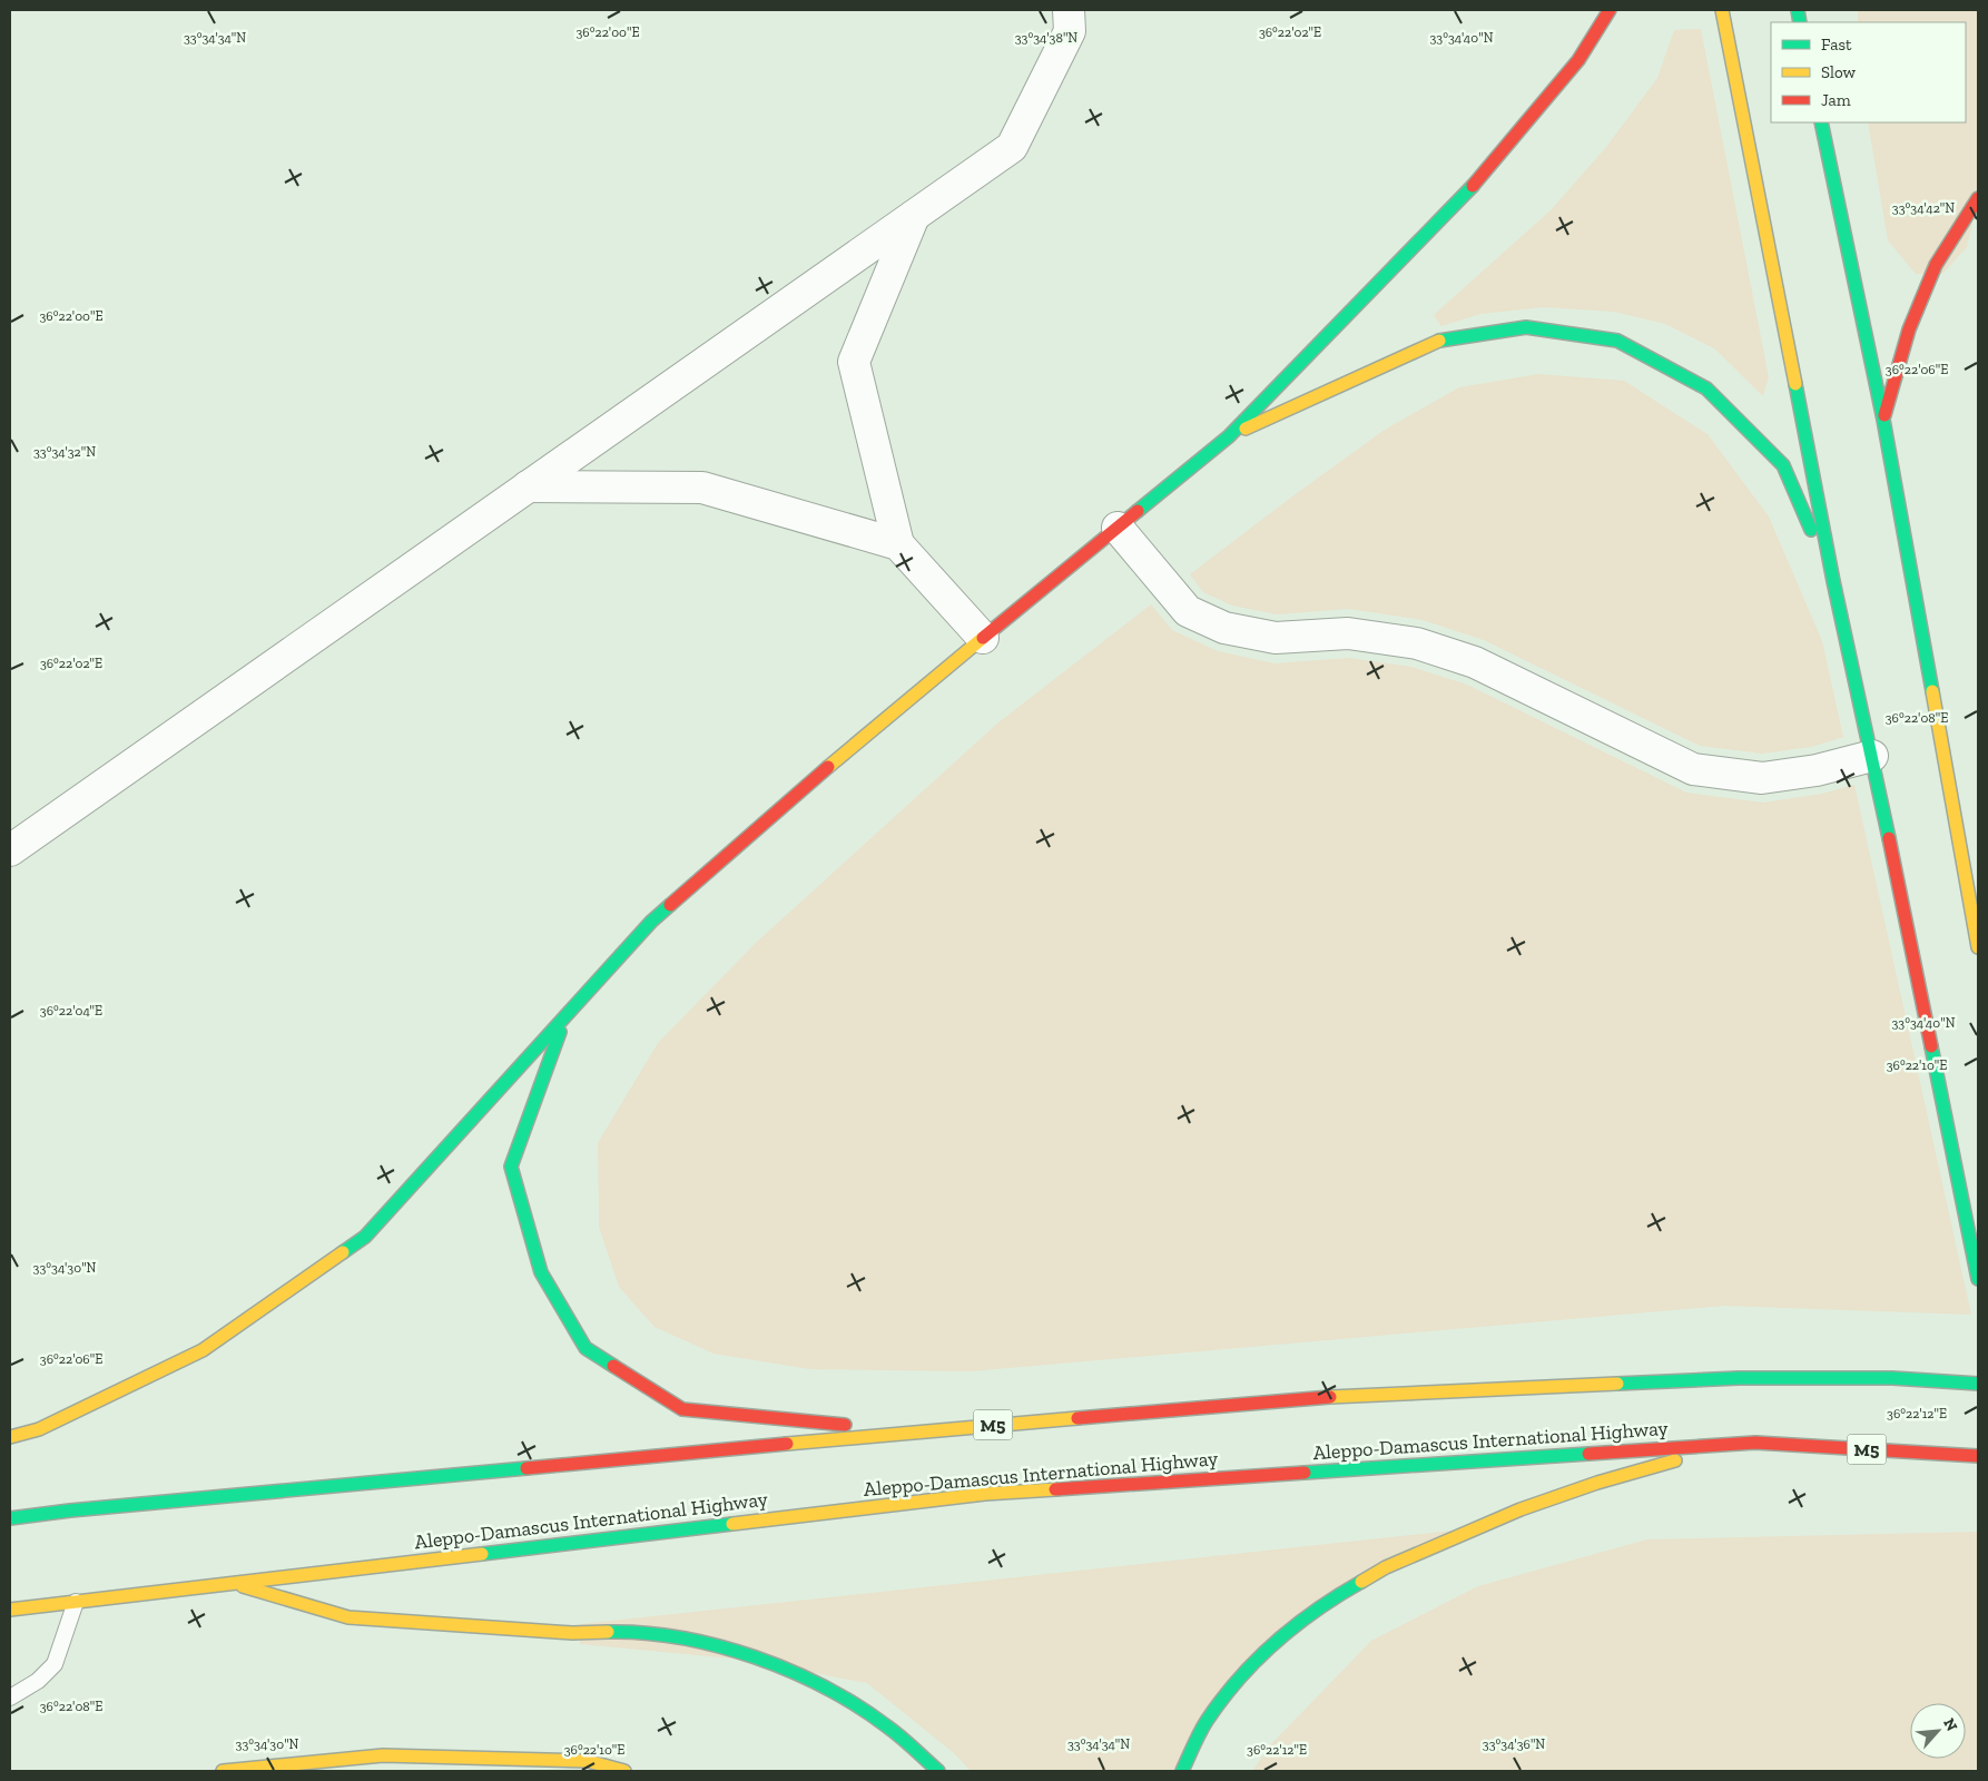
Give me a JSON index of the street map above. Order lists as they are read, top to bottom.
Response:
{
  "streets": {
    "main road": ["M5", "Aleppo-Damascus International Highway"]
  },
  "legend": ["Fast", "Slow", "Jam"],
  "north": "top right",
  "coordinates": [
    "36°22'00\"E",
    "36°22'02\"E",
    "33°34'34\"N",
    "33°34'38\"N",
    "33°34'40\"N",
    "33°34'42\"N",
    "36°22'06\"E",
    "33°34'32\"N",
    "36°22'08\"E",
    "36°22'04\"E",
    "36°22'10\"E",
    "33°34'30\"N",
    "36°22'12\"E",
    "33°34'36\"N"
  ]
}
